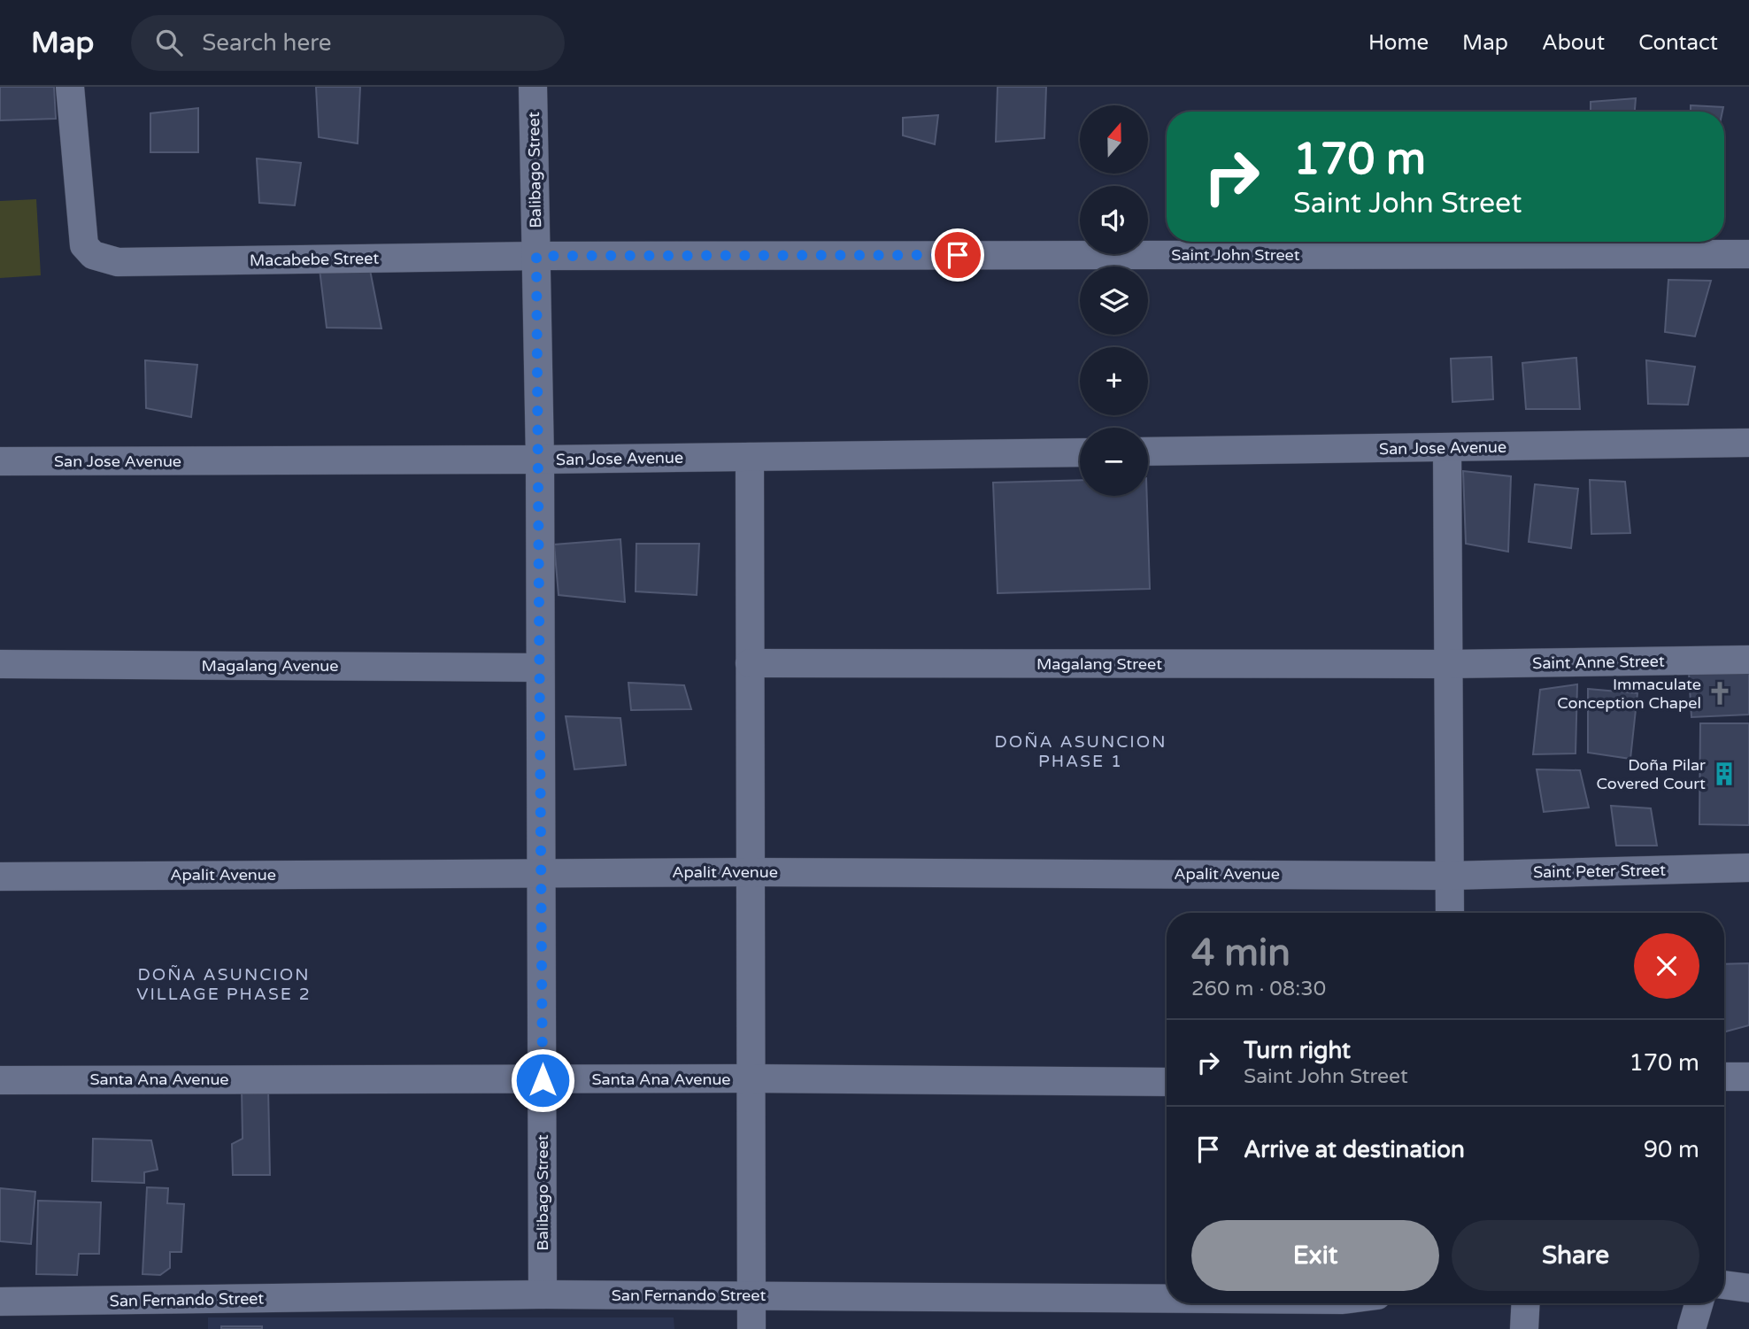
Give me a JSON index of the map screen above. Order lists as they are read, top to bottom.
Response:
{
  "streets": {
    "street": [
      "Balibago Street",
      "Saint John Street",
      "Macabebe Street",
      "San Jose Avenue",
      "Saint Anne Street",
      "Magalang Street",
      "Magalang Avenue",
      "Saint Peter Street",
      "Apalit Avenue",
      "Santa Ana Avenue",
      "San Fernando Street"
    ]
  },
  "crossings": [
    ["Balibago Street", "Saint John Street"],
    ["Balibago Street", "Macabebe Street"],
    ["Balibago Street", "San Jose Avenue"],
    ["Balibago Street", "Magalang Avenue"],
    ["Balibago Street", "Apalit Avenue"],
    ["Balibago Street", "Santa Ana Avenue"],
    ["Balibago Street", "San Fernando Street"],
    ["Saint John Street", "Macabebe Street"],
    ["Saint Anne Street", "Magalang Street"],
    ["Saint Peter Street", "Apalit Avenue"]
  ],
  "districts": ["DOÑA ASUNCION PHASE 1", "DOÑA ASUNCION VILLAGE PHASE 2"],
  "places": {
    "church": ["Immaculate Conception Chapel"],
    "building": ["Doña Pilar Covered Court"]
  },
  "north": "top",
  "page": {
    "header": "Map",
    "search": "Search here",
    "nav": [
      "Home",
      "Map",
      "About",
      "Contact"
    ],
    "map_buttons": ["+", "−"],
    "turn": ["170 m", "Saint John Street"],
    "heading": ["4 min", "260 m · 08:30"],
    "list": [
      {
        "name": "Turn right",
        "note": "Saint John Street",
        "value": "170 m"
      },
      {
        "name": "Arrive at destination",
        "value": "90 m"
      }
    ],
    "buttons": ["Exit", "Share"]
  }
}
